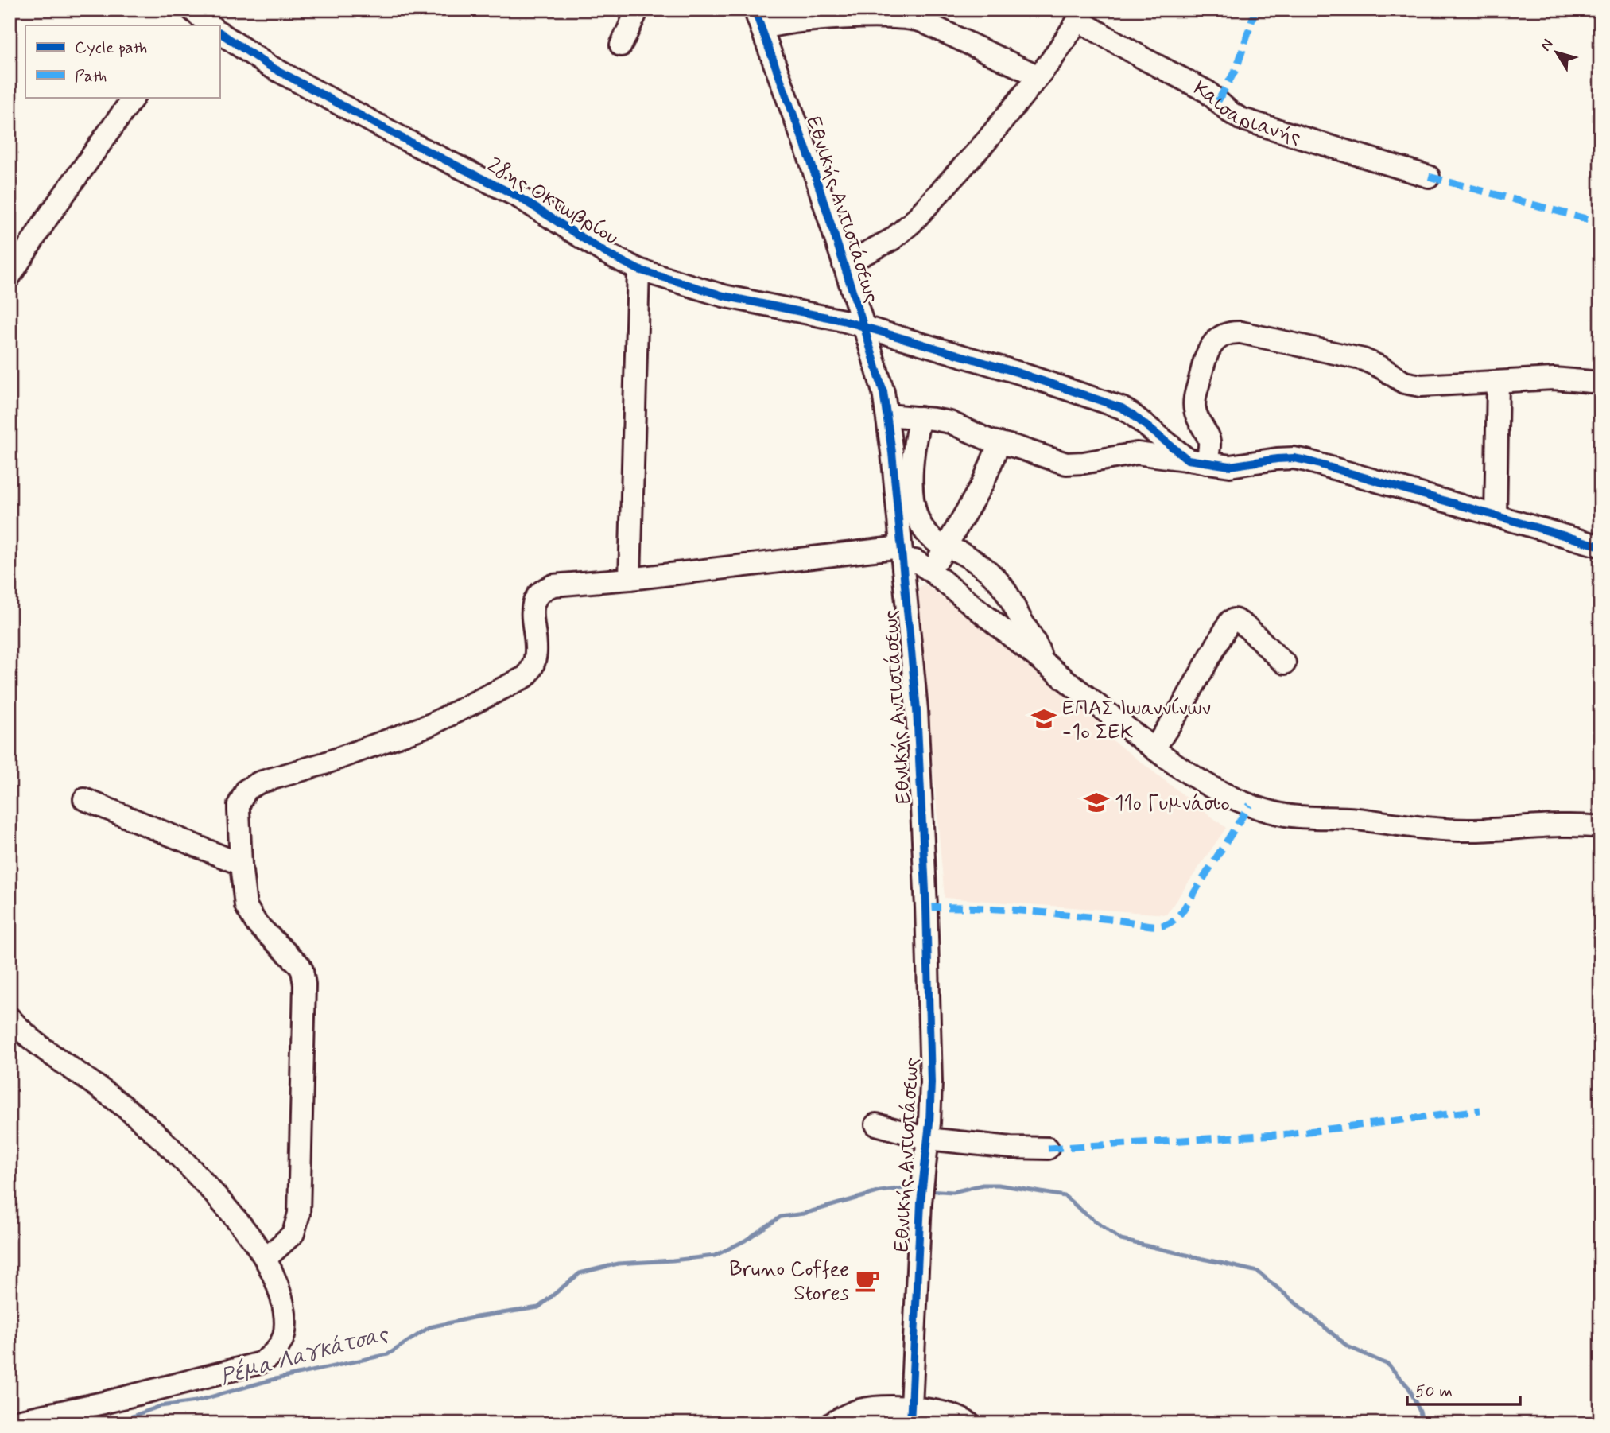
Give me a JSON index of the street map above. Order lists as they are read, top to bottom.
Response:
{
  "streets": {
    "street": ["Καισαριανής", "28ης Οκτωβρίου", "Εθνικής Αντιστάσεως"]
  },
  "crossings": [
    ["28ης Οκτωβρίου", "Εθνικής Αντιστάσεως"]
  ],
  "water": ["Ρέμα Λαγκάτσας"],
  "places": {
    "school or university": ["ΕΠΑΣ Ιωαννίνων -1ο ΣΕΚ", "11o Γυμνάσιο"],
    "cafe": ["Bruno Coffee Stores"]
  },
  "legend": ["Cycle path", "Path"],
  "scale_bar": "50 m",
  "north": "top left"
}
